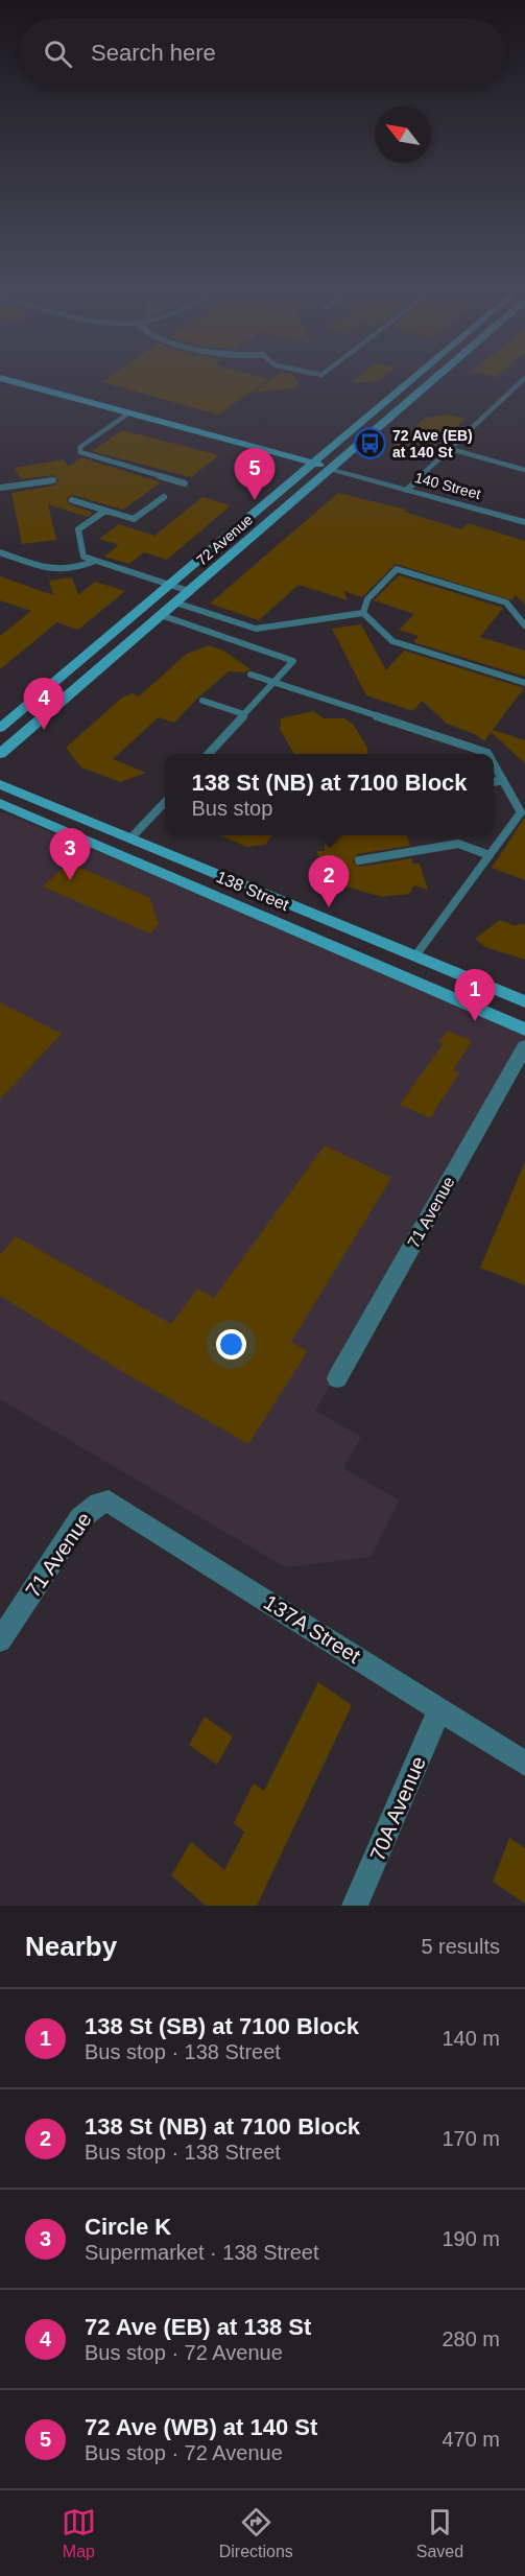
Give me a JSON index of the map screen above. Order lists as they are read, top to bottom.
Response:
{
  "streets": {
    "main road": ["140 Street", "72 Avenue", "138 Street"],
    "street": ["71 Avenue", "137A Street", "70A Avenue"]
  },
  "crossings": [
    ["140 Street", "72 Avenue"],
    ["71 Avenue", "137A Street"],
    ["137A Street", "70A Avenue"]
  ],
  "places": {
    "bus stop": ["72 Ave (EB) at 140 St"]
  },
  "north": "top left",
  "page": {
    "search": "Search here",
    "pins": [
      "5",
      "4",
      "3",
      "2",
      "1"
    ],
    "popup": ["138 St (NB) at 7100 Block", "Bus stop"],
    "heading": ["Nearby", "5 results"],
    "list": [
      {
        "mark": "1",
        "name": "138 St (SB) at 7100 Block",
        "note": "Bus stop · 138 Street",
        "value": "140 m"
      },
      {
        "mark": "2",
        "name": "138 St (NB) at 7100 Block",
        "note": "Bus stop · 138 Street",
        "value": "170 m"
      },
      {
        "mark": "3",
        "name": "Circle K",
        "note": "Supermarket · 138 Street",
        "value": "190 m"
      },
      {
        "mark": "4",
        "name": "72 Ave (EB) at 138 St",
        "note": "Bus stop · 72 Avenue",
        "value": "280 m"
      },
      {
        "mark": "5",
        "name": "72 Ave (WB) at 140 St",
        "note": "Bus stop · 72 Avenue",
        "value": "470 m"
      }
    ],
    "nav": ["Map", "Directions", "Saved"]
  }
}
